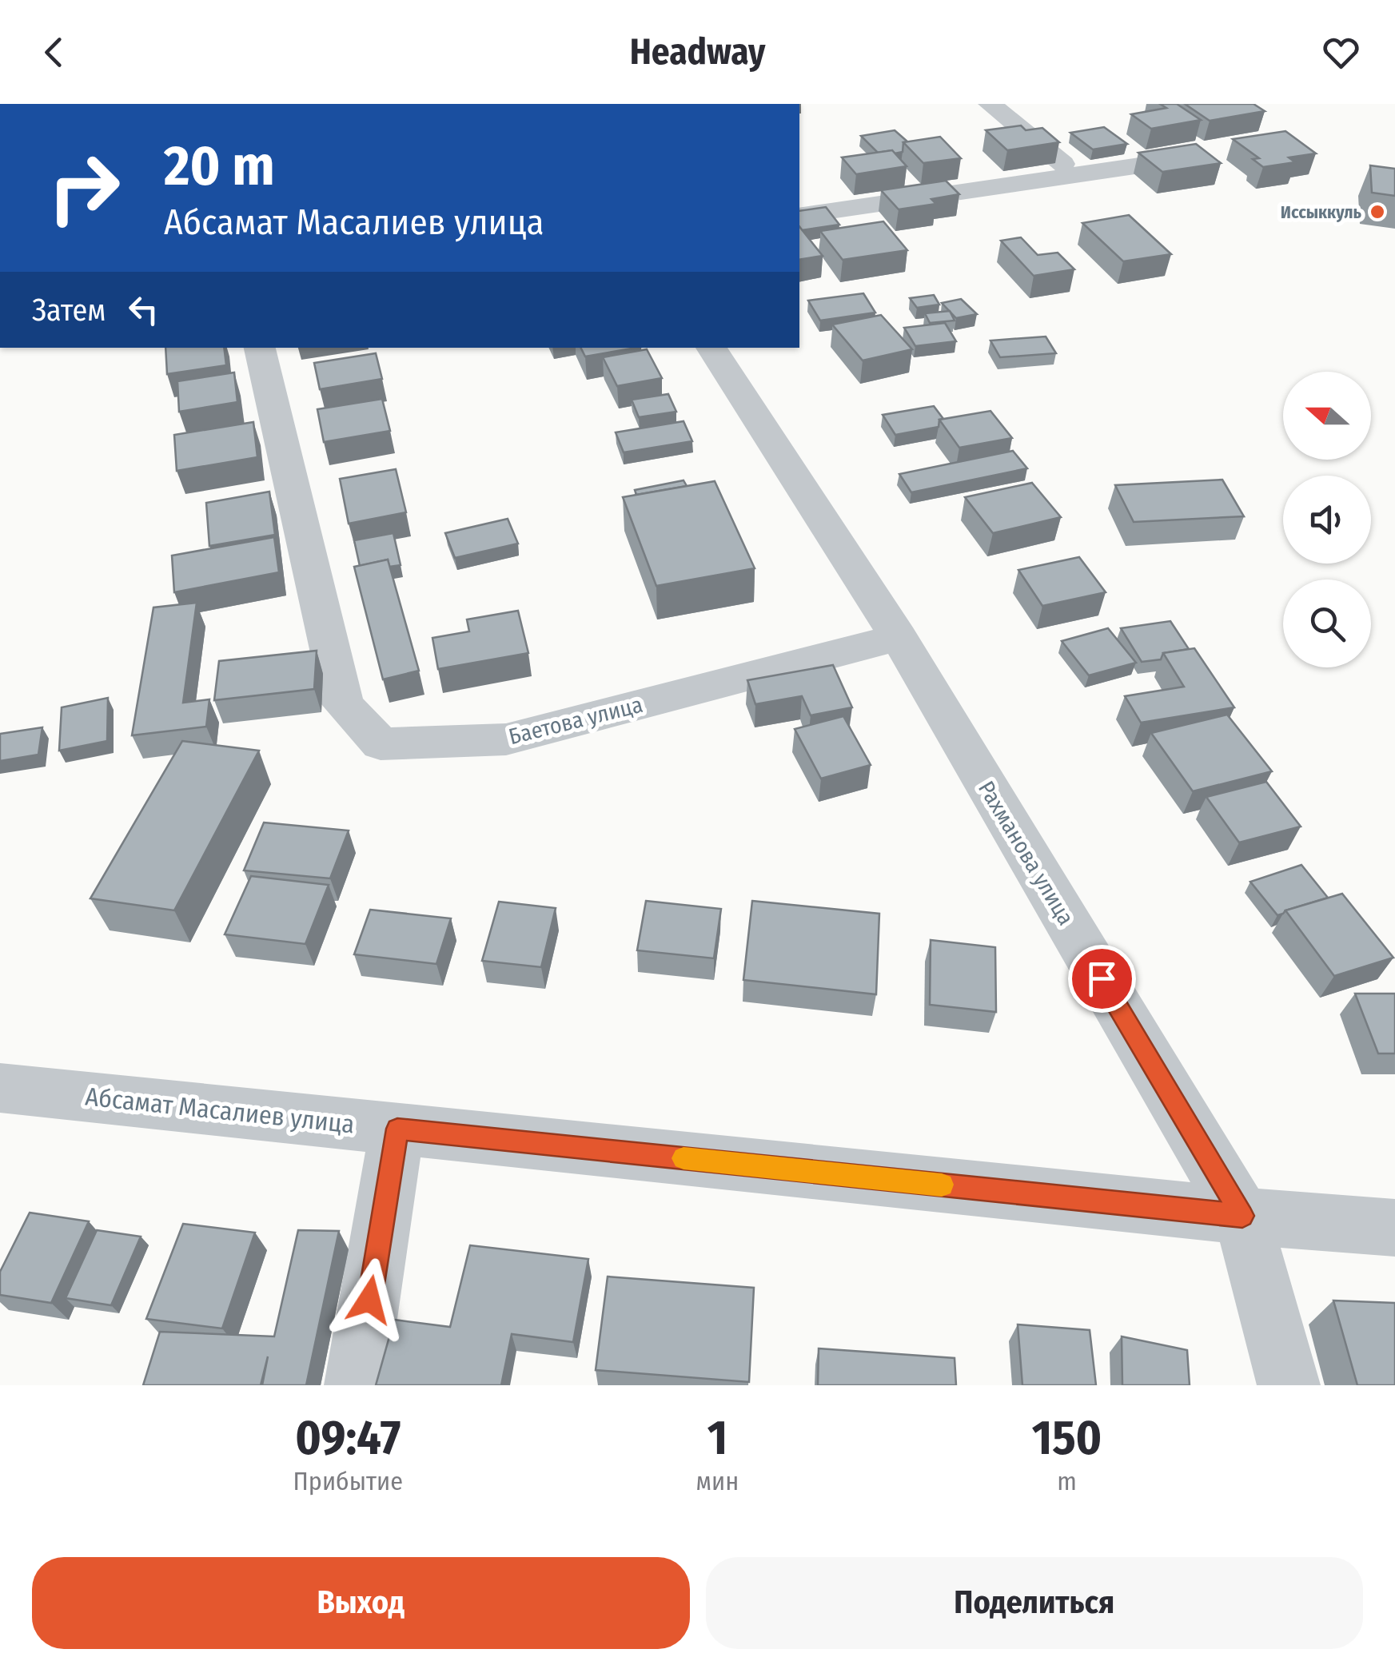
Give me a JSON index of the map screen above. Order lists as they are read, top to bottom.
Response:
{
  "streets": {
    "street": ["Баетова улица", "Рахманова улица", "Абсамат Масалиев улица"]
  },
  "crossings": [
    ["Баетова улица", "Рахманова улица"],
    ["Рахманова улица", "Абсамат Масалиев улица"]
  ],
  "places": ["Иссыккуль"],
  "north": "left",
  "page": {
    "header": "Headway",
    "turn": ["20 m", "Абсамат Масалиев улица"],
    "then": "Затем",
    "eta": [
      "09:47",
      "Прибытие",
      "1",
      "мин",
      "150",
      "m"
    ],
    "buttons": ["Выход", "Поделиться"]
  }
}
